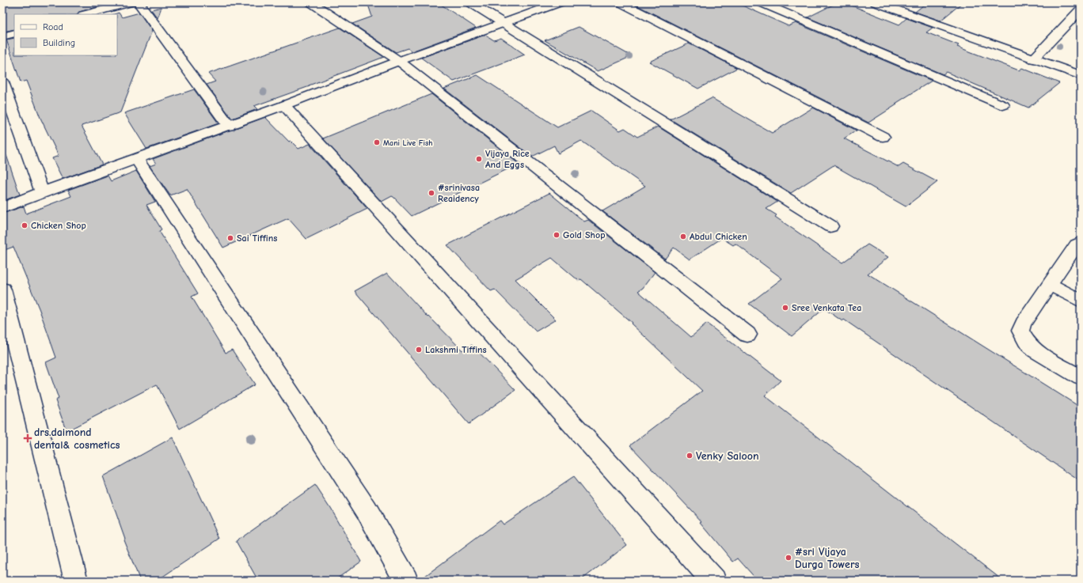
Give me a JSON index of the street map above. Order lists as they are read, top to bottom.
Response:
{
  "places": {
    "other": [
      "Mani Live Fish",
      "Vijaya Rice And Eggs",
      "#srinivasa Reaidency",
      "Chicken Shop",
      "Gold Shop",
      "Abdul Chicken",
      "Sai Tiffins",
      "Sree Venkata Tea",
      "Lakshmi Tiffins",
      "Venky Saloon",
      "#sri Vijaya Durga Towers"
    ],
    "health": ["drs.daimond dental& cosmetics"]
  },
  "legend": ["Road", "Building"]
}
